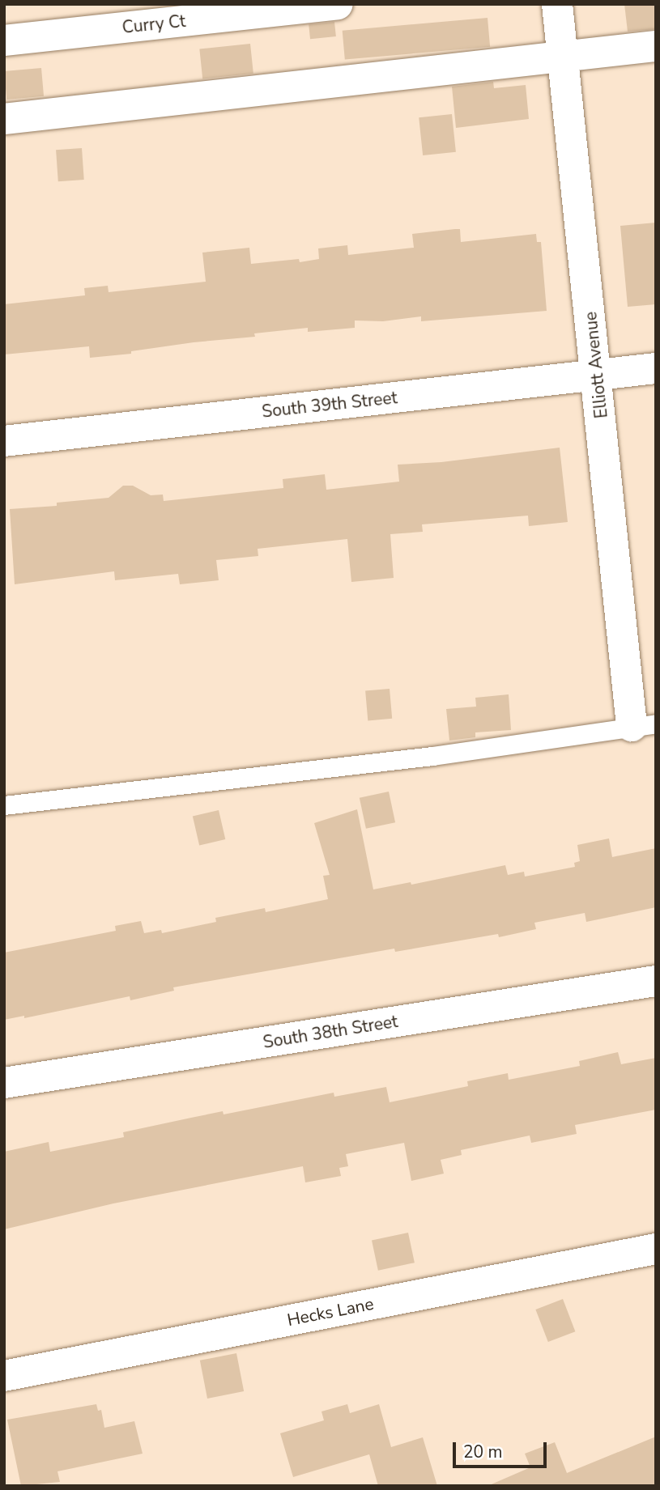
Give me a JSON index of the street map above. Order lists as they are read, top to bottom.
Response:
{
  "streets": {
    "street": [
      "Curry Ct",
      "Elliott Avenue",
      "South 39th Street",
      "South 38th Street",
      "Hecks Lane"
    ]
  },
  "crossings": [
    ["Elliott Avenue", "South 39th Street"]
  ],
  "scale_bar": "20 m"
}
